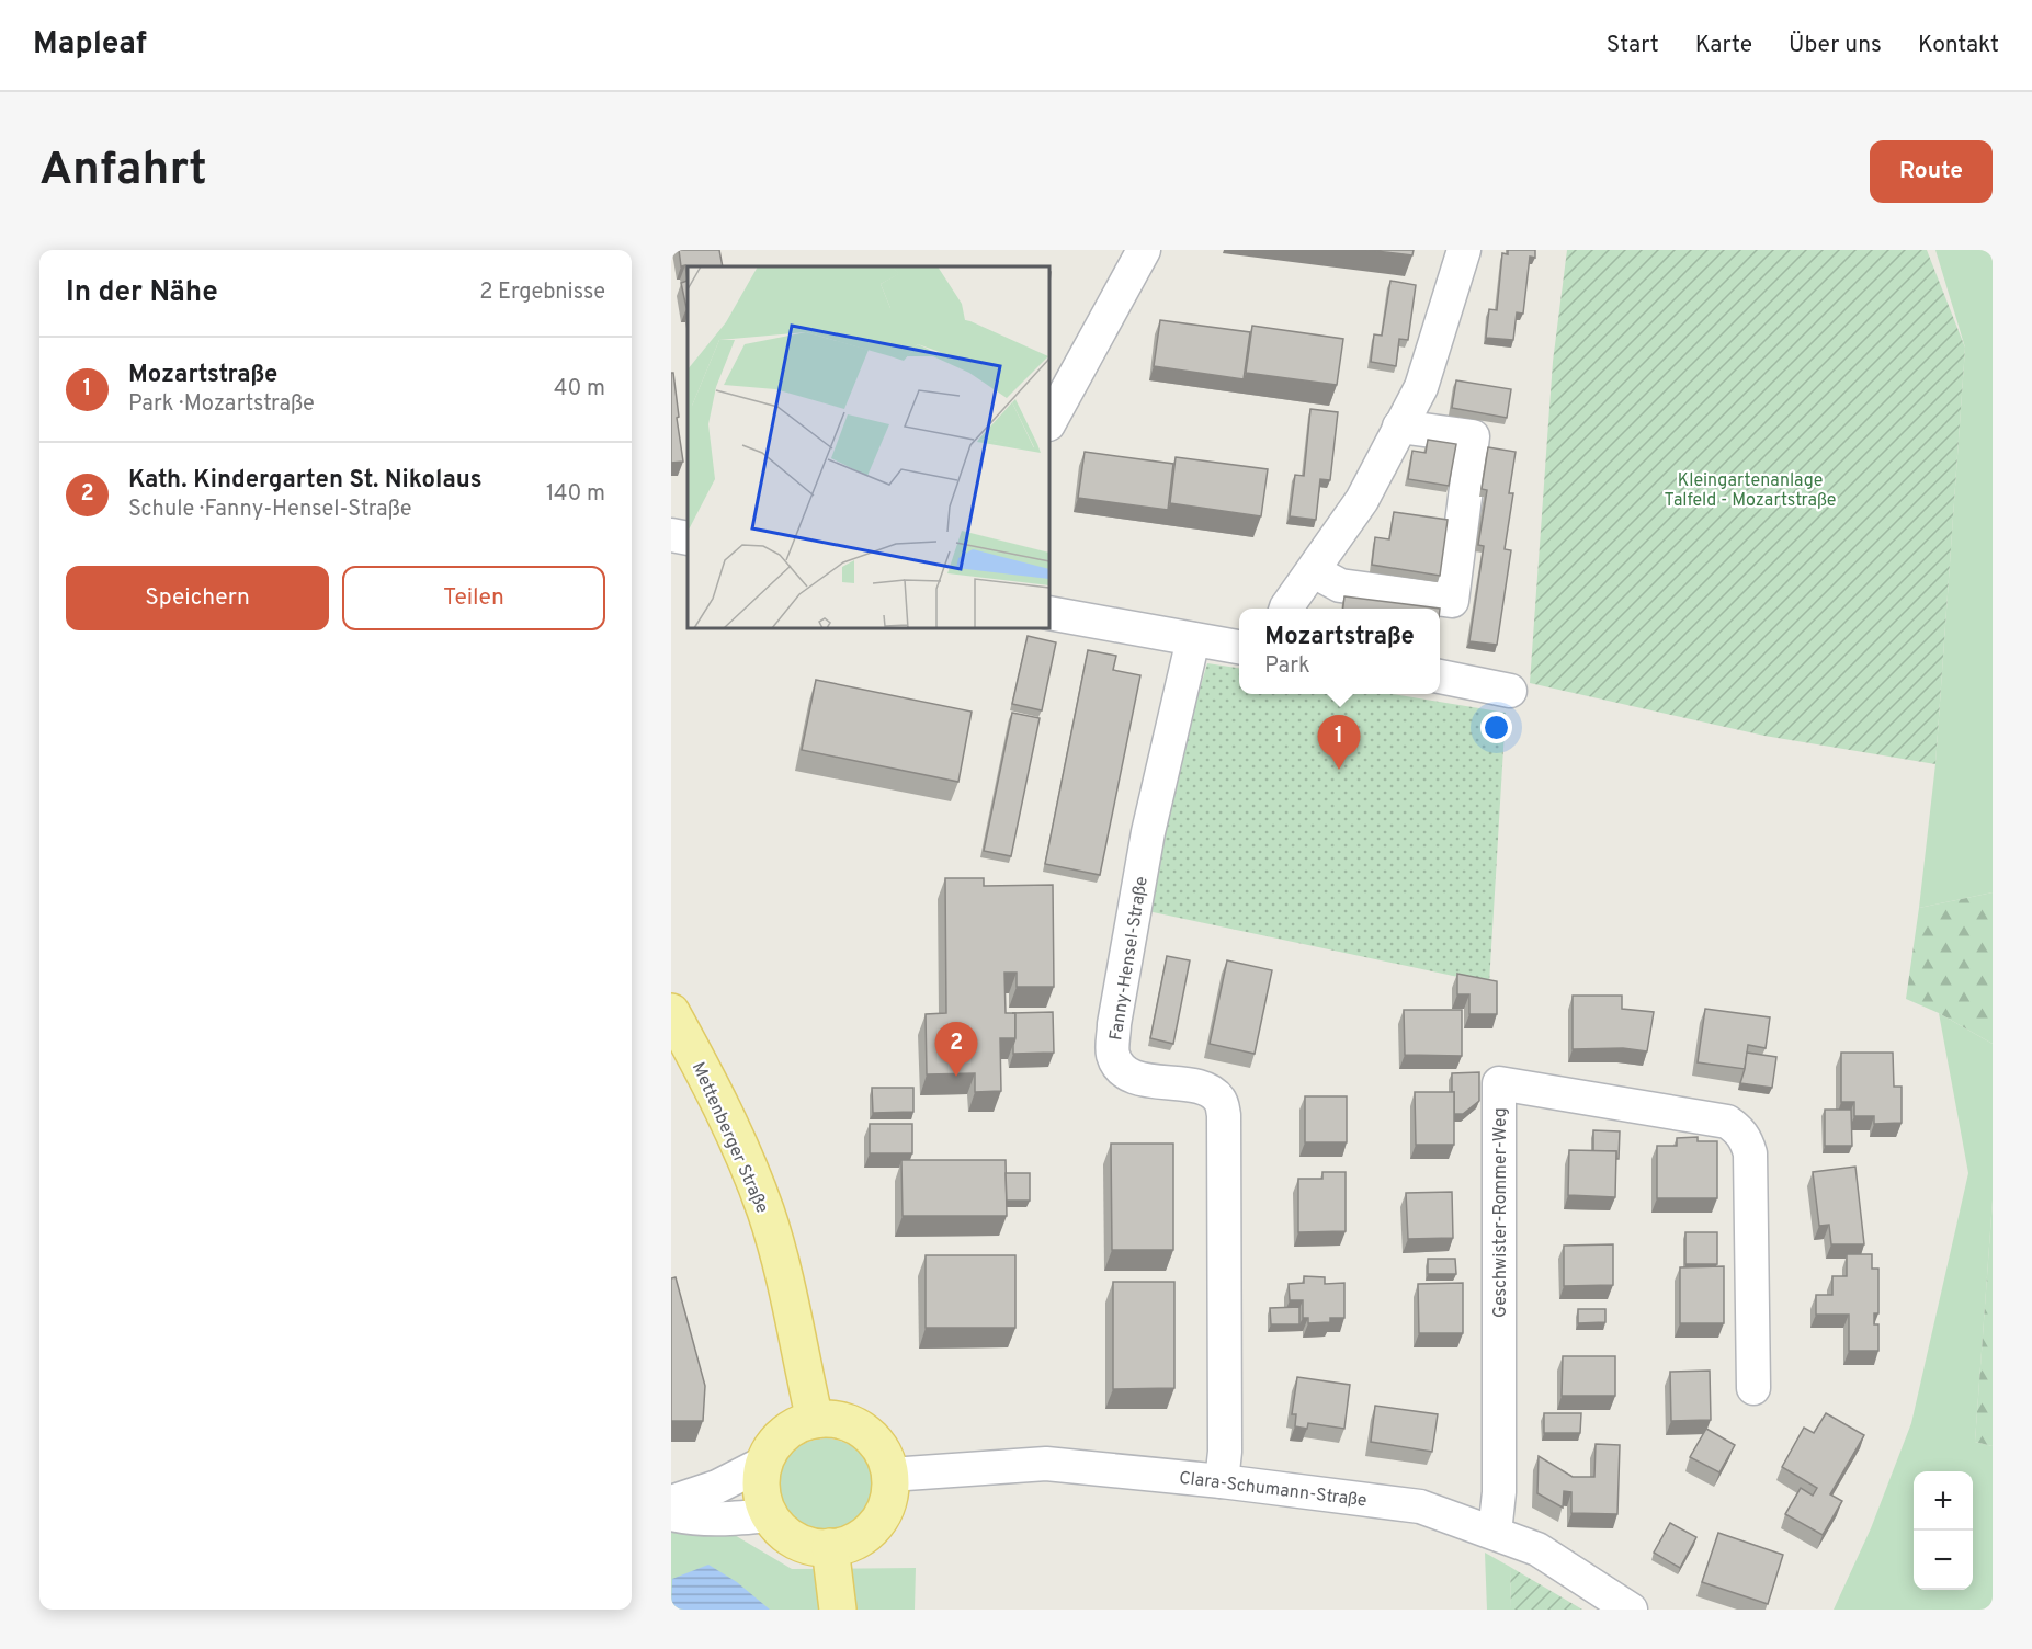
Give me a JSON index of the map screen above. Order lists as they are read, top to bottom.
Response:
{
  "streets": {
    "main road": ["Mettenberger Straße"],
    "street": ["Fanny-Hensel-Straße", "Geschwister-Rommer-Weg", "Clara-Schumann-Straße"]
  },
  "crossings": [
    ["Fanny-Hensel-Straße", "Clara-Schumann-Straße"],
    ["Mettenberger Straße", "Clara-Schumann-Straße"],
    ["Geschwister-Rommer-Weg", "Clara-Schumann-Straße"]
  ],
  "parks": ["Kleingartenanlage Talfeld - Mozartstraße"],
  "page": {
    "header": "Mapleaf",
    "nav": [
      "Start",
      "Karte",
      "Über uns",
      "Kontakt"
    ],
    "buttons": [
      "Route",
      ["Speichern", "Teilen"]
    ],
    "title": "Anfahrt",
    "heading": ["In der Nähe", "2 Ergebnisse"],
    "list": [
      {
        "mark": "1",
        "name": "Mozartstraße",
        "note": "Park · Mozartstraße",
        "value": "40 m"
      },
      {
        "mark": "2",
        "name": "Kath. Kindergarten St. Nikolaus",
        "note": "Schule · Fanny-Hensel-Straße",
        "value": "140 m"
      }
    ],
    "popup": ["Mozartstraße", "Park"],
    "pins": ["1", "2"],
    "map_buttons": ["+", "−"]
  }
}
